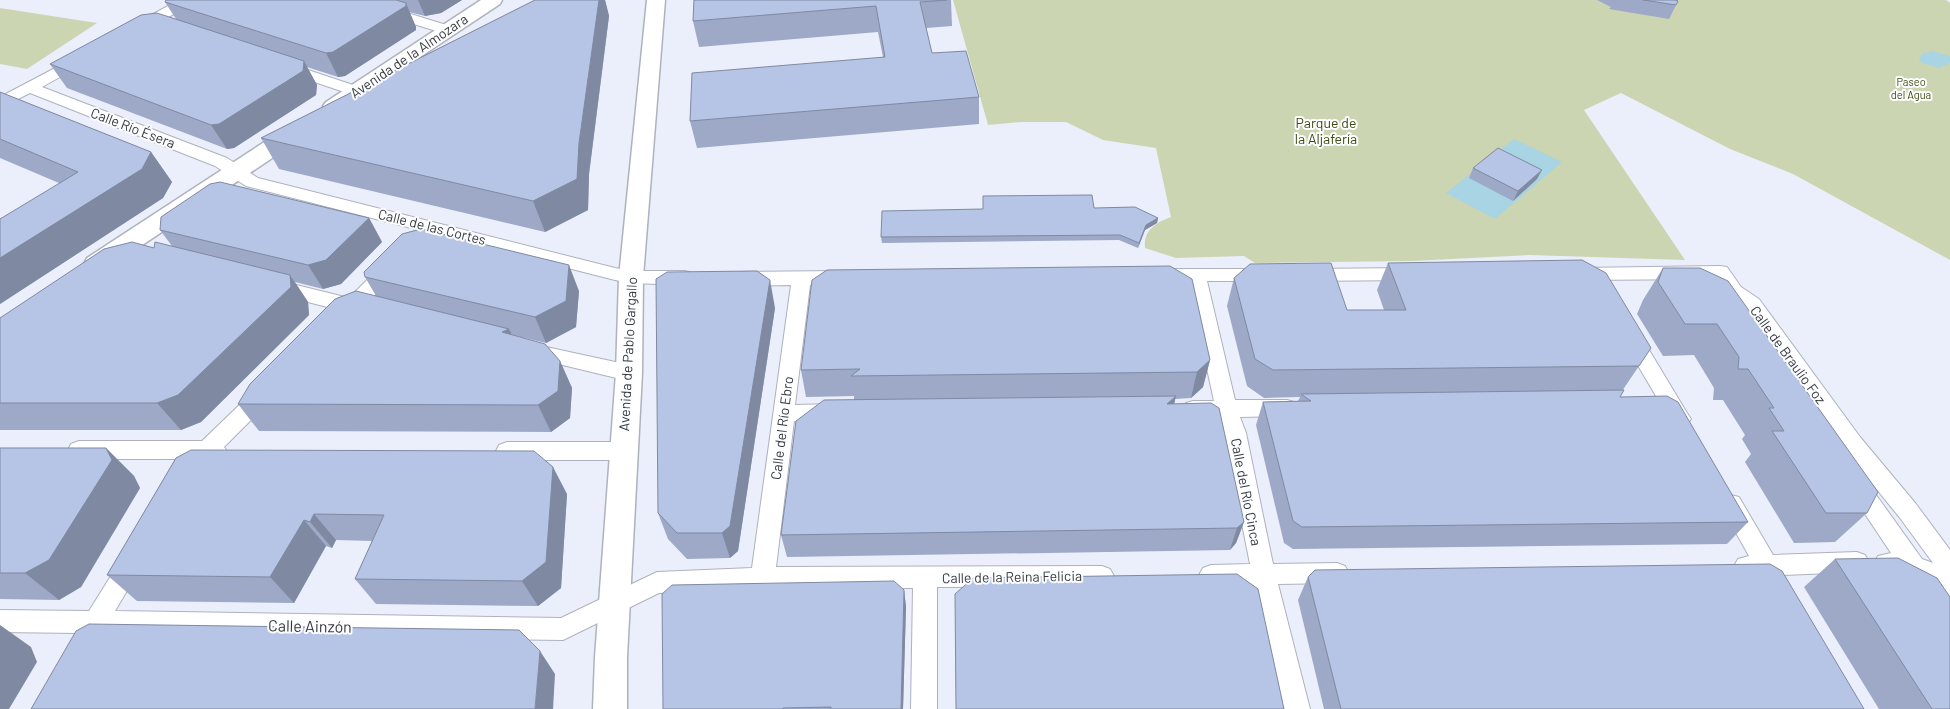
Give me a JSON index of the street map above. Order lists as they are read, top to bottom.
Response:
{
  "streets": {
    "street": [
      "Avenida de la Almozara",
      "Calle Río Ésera",
      "Calle de las Cortes",
      "Avenida de Pablo Gargallo",
      "Calle de Braulio Foz",
      "Calle del Río Ebro",
      "Calle del Río Cinca",
      "Calle de la Reina Felicia",
      "Calle Ainzón"
    ]
  },
  "crossings": [
    ["Avenida de la Almozara", "Calle Río Ésera"],
    ["Avenida de la Almozara", "Calle de las Cortes"],
    ["Calle Río Ésera", "Calle de las Cortes"],
    ["Calle de las Cortes", "Avenida de Pablo Gargallo"],
    ["Avenida de Pablo Gargallo", "Calle de la Reina Felicia"],
    ["Avenida de Pablo Gargallo", "Calle Ainzón"],
    ["Calle del Río Ebro", "Calle de la Reina Felicia"],
    ["Calle de la Reina Felicia", "Calle Ainzón"]
  ],
  "parks": ["Paseo del Agua", "Parque de la Aljafería"]
}
